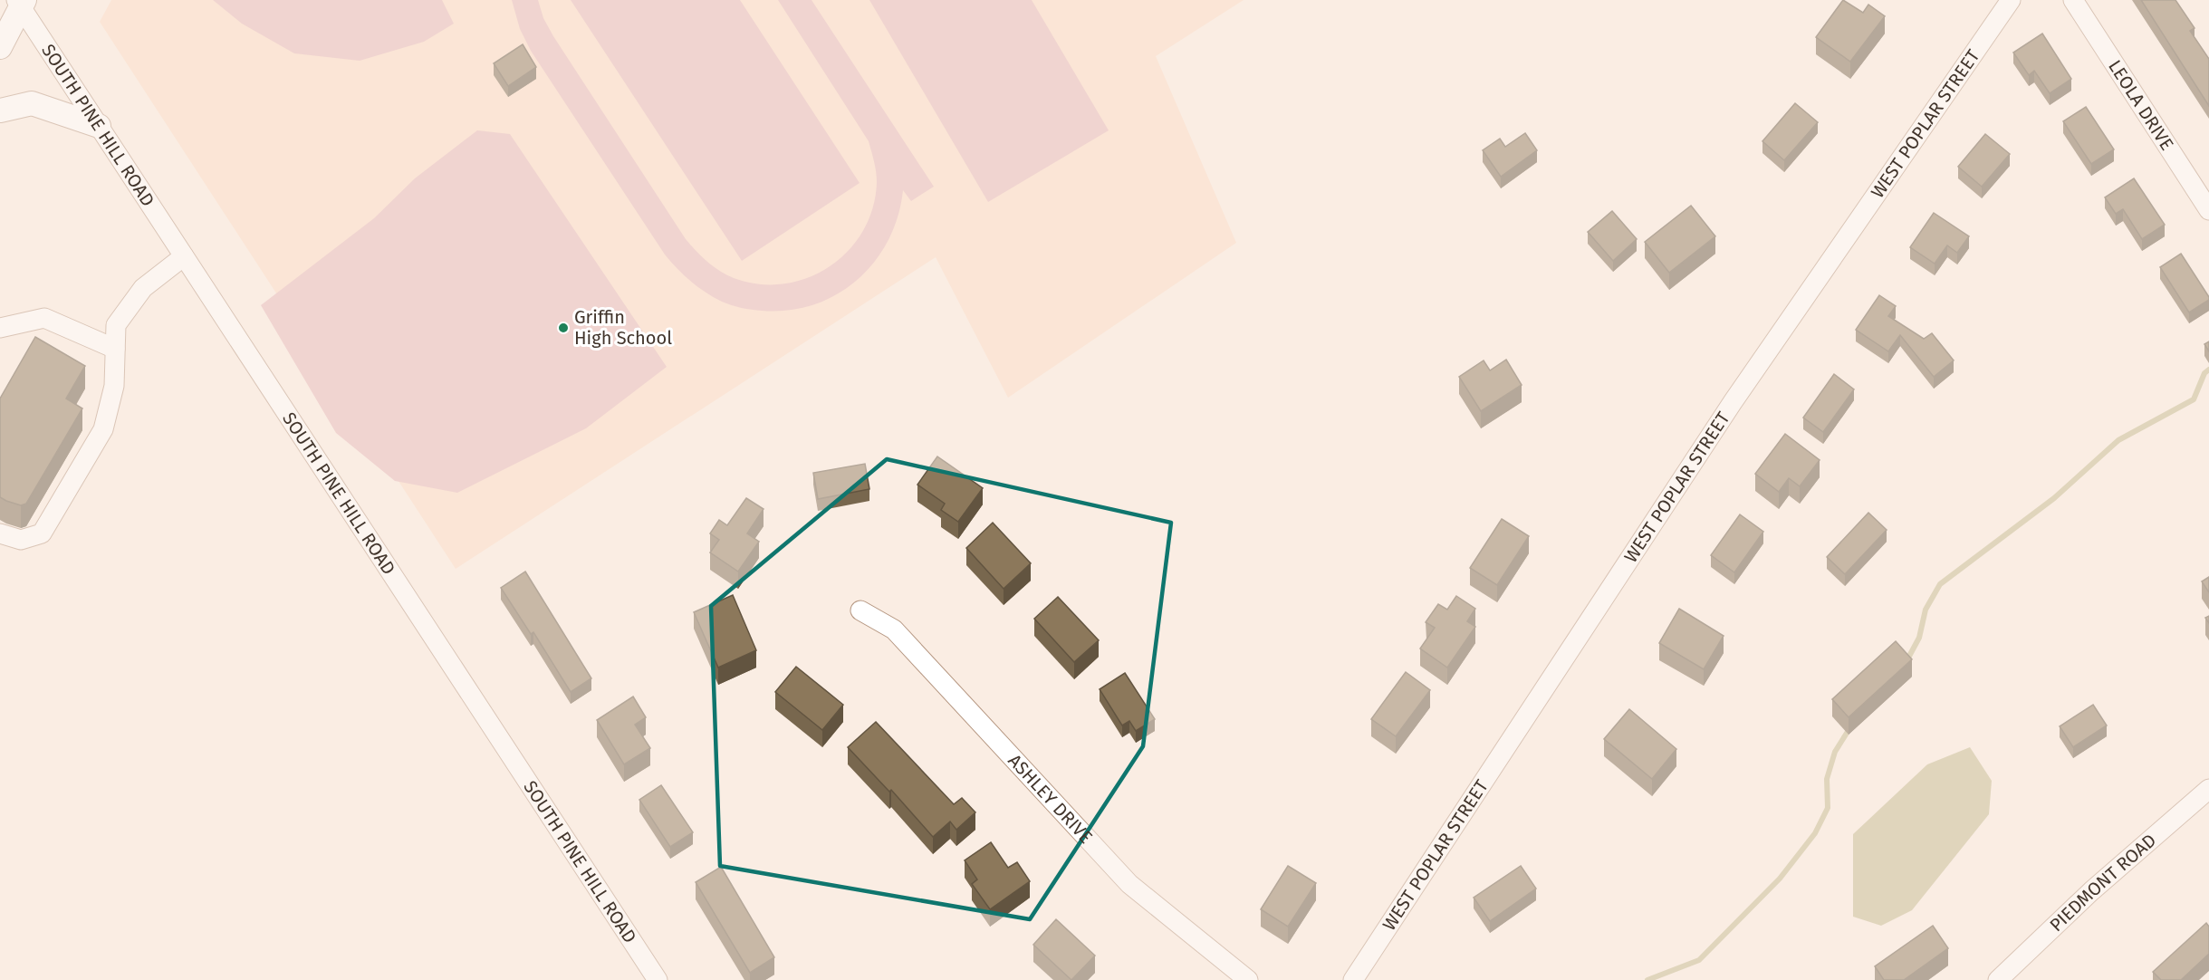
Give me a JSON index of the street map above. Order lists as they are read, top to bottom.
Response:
{
  "streets": {
    "street": [
      "LEOLA DRIVE",
      "WEST POPLAR STREET",
      "SOUTH PINE HILL ROAD",
      "ASHLEY DRIVE",
      "PIEDMONT ROAD"
    ]
  },
  "places": ["Griffin High School"]
}
